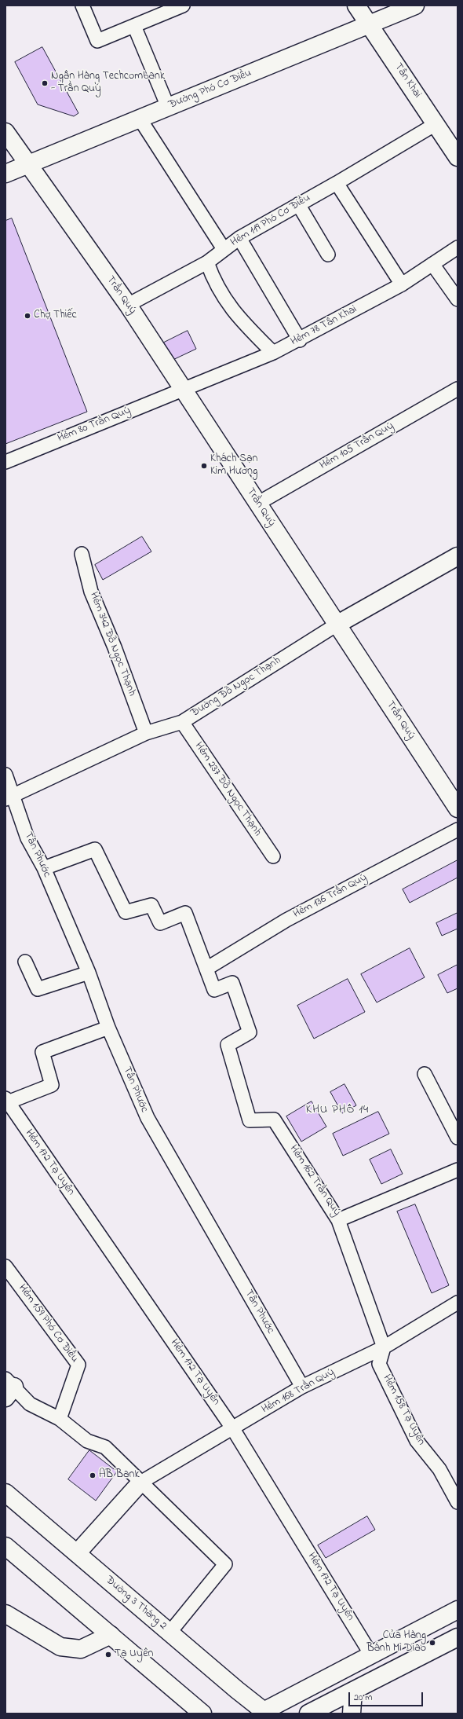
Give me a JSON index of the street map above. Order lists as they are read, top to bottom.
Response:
{
  "streets": {
    "main road": [
      "Tân Khai",
      "Đường Phó Cơ Điều",
      "Trần Quý",
      "Đường Đỗ Ngọc Thạnh",
      "Đường 3 Tháng 2"
    ],
    "lane": [
      "Hẻm 119 Phó Cơ Điều",
      "Hẻm 78 Tân Khai",
      "Hẻm 80 Trần Quý",
      "Hẻm 105 Trần Quý",
      "Hẻm 342 Đỗ Ngọc Thạnh",
      "Hẻm 237 Đỗ Ngọc Thạnh",
      "Tân Phước",
      "Hẻm 136 Trần Quý",
      "Hẻm 172 Tạ Uyên",
      "Hẻm 162 Trần Quý",
      "Hẻm 159 Phó Cơ Điều",
      "Hẻm 168 Trần Quý",
      "Hẻm 158 Tạ Uyên"
    ]
  },
  "crossings": [
    ["Tân Khai", "Đường Phó Cơ Điều"],
    ["Tân Khai", "Hẻm 119 Phó Cơ Điều"],
    ["Đường Phó Cơ Điều", "Hẻm 119 Phó Cơ Điều"],
    ["Đường Phó Cơ Điều", "Trần Quý"],
    ["Trần Quý", "Hẻm 78 Tân Khai"],
    ["Trần Quý", "Hẻm 80 Trần Quý"],
    ["Trần Quý", "Hẻm 105 Trần Quý"],
    ["Trần Quý", "Đường Đỗ Ngọc Thạnh"],
    ["Hẻm 78 Tân Khai", "Hẻm 80 Trần Quý"],
    ["Hẻm 342 Đỗ Ngọc Thạnh", "Đường Đỗ Ngọc Thạnh"],
    ["Đường Đỗ Ngọc Thạnh", "Hẻm 237 Đỗ Ngọc Thạnh"],
    ["Đường Đỗ Ngọc Thạnh", "Tân Phước"],
    ["Tân Phước", "Hẻm 168 Trần Quý"],
    ["Hẻm 136 Trần Quý", "Hẻm 162 Trần Quý"],
    ["Hẻm 172 Tạ Uyên", "Hẻm 168 Trần Quý"],
    ["Hẻm 168 Trần Quý", "Hẻm 158 Tạ Uyên"]
  ],
  "districts": ["KHU PHỐ 14"],
  "places": [
    "Ngân Hàng Techcombank - Trần Quý",
    "Chợ Thiếc",
    "Khách Sạn Kim Hương",
    "AB Bank",
    "Cửa Hàng Bánh Mì Diao",
    "Tạ Uyên"
  ],
  "scale_bar": "20 m"
}
